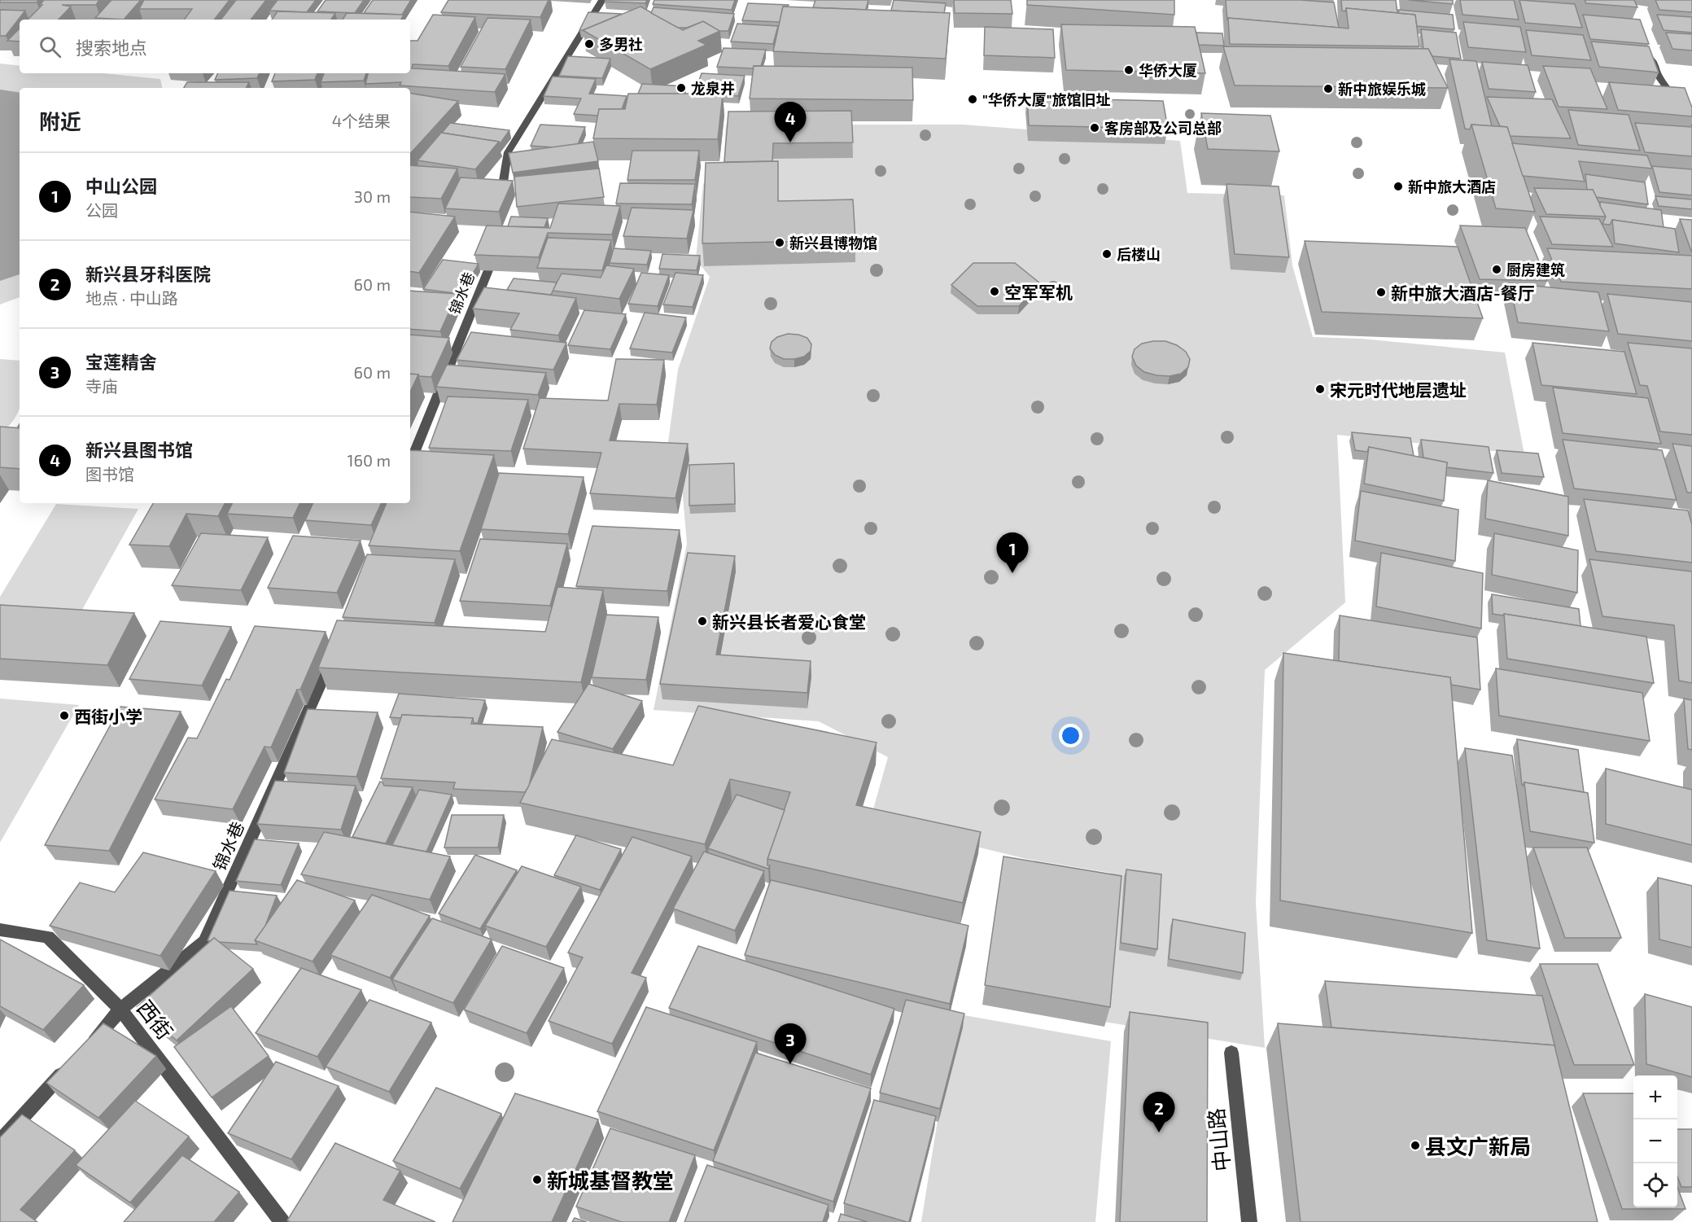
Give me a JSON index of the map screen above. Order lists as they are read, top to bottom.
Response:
{
  "streets": {
    "street": ["锦水巷", "西街", "中山路"]
  },
  "crossings": [
    ["锦水巷", "西街"]
  ],
  "places": [
    "多男社",
    "华侨大厦",
    "龙泉井",
    "新中旅娱乐城",
    "\"华侨大厦\"旅馆旧址",
    "客房部及公司总部",
    "新中旅大酒店",
    "新兴县博物馆",
    "后楼山",
    "厨房建筑",
    "空军军机",
    "新中旅大酒店-餐厅",
    "宋元时代地层遗址",
    "新兴县长者爱心食堂",
    "西街小学",
    "县文广新局",
    "新城基督教堂"
  ],
  "page": {
    "search": "搜索地点",
    "heading": ["附近", "4个结果"],
    "pins": [
      "4",
      "1",
      "3",
      "2"
    ],
    "list": [
      {
        "mark": "1",
        "name": "中山公园",
        "note": "公园",
        "value": "30 m"
      },
      {
        "mark": "2",
        "name": "新兴县牙科医院",
        "note": "地点 · 中山路",
        "value": "60 m"
      },
      {
        "mark": "3",
        "name": "宝莲精舍",
        "note": "寺庙",
        "value": "60 m"
      },
      {
        "mark": "4",
        "name": "新兴县图书馆",
        "note": "图书馆",
        "value": "160 m"
      }
    ],
    "map_buttons": ["+", "−"]
  }
}
